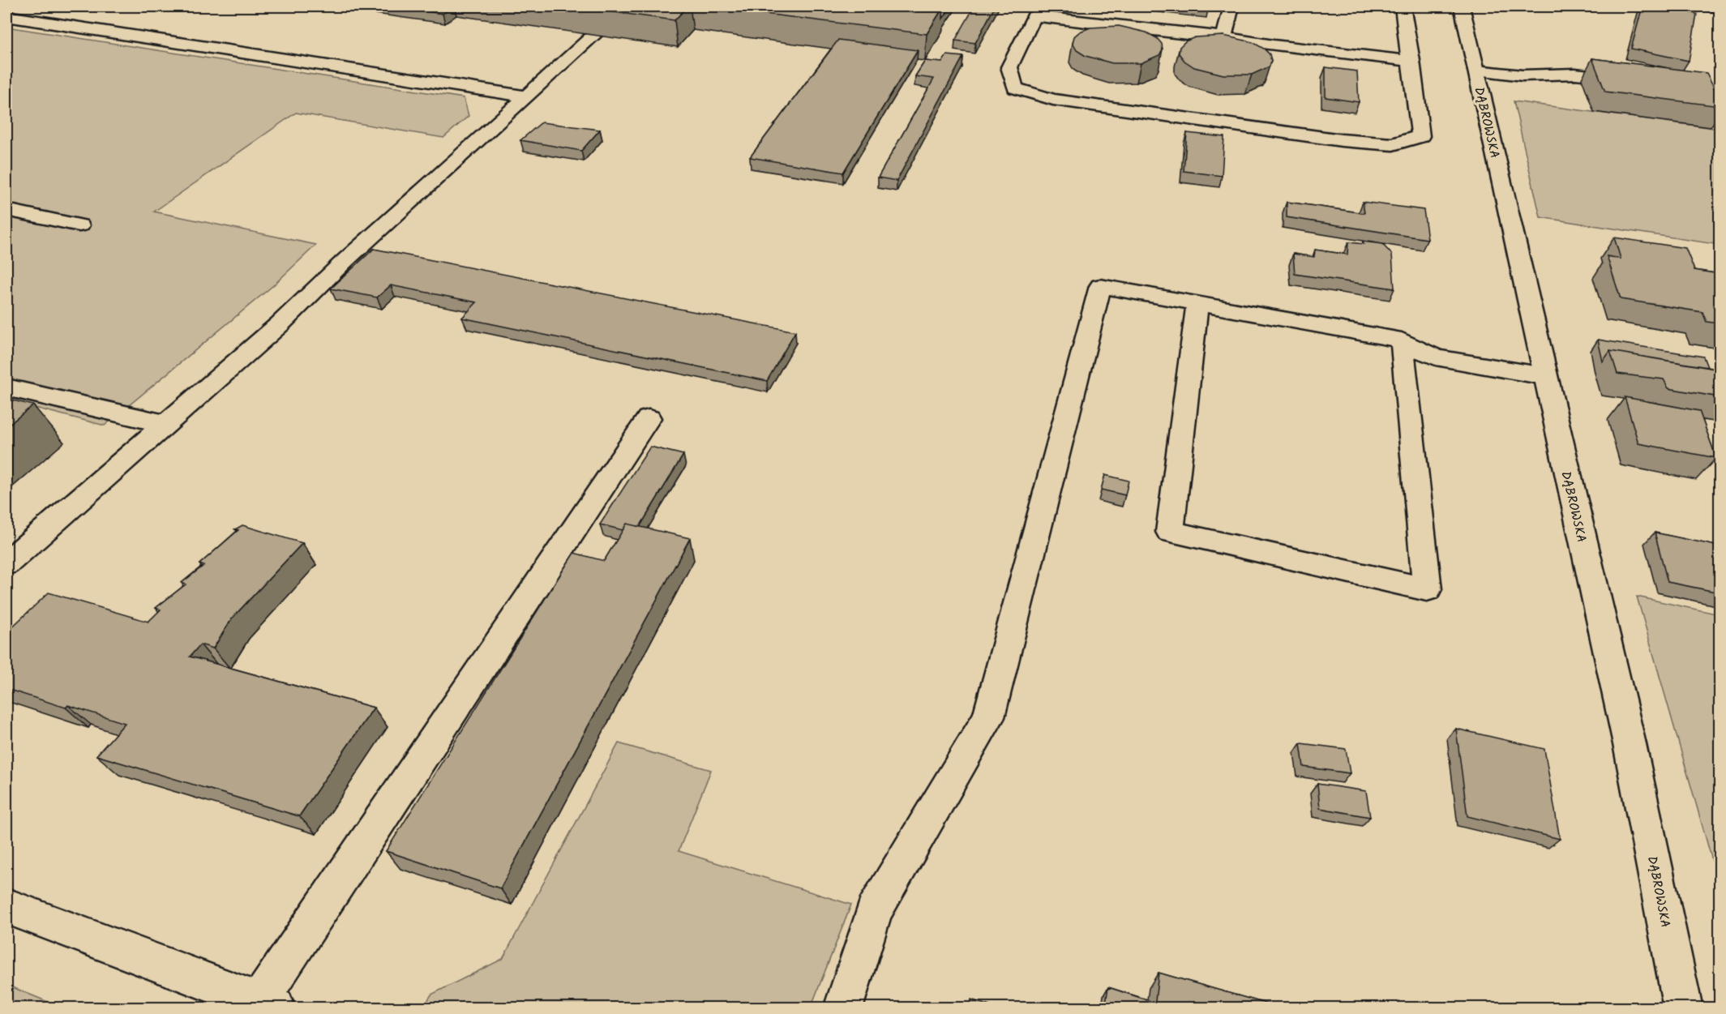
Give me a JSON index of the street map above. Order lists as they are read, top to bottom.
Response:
{
  "streets": {
    "street": ["DĄBROWSKA"]
  }
}
